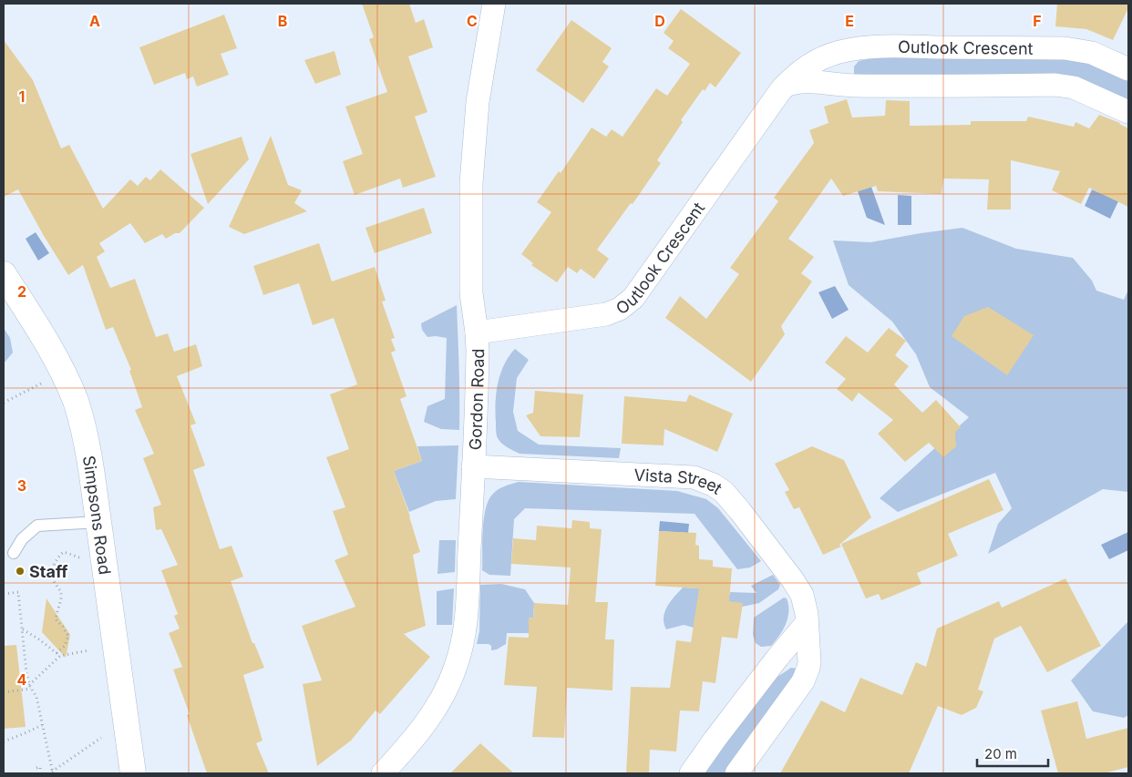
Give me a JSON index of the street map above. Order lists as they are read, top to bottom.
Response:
{
  "streets": {
    "main road": ["Simpsons Road"],
    "street": ["Outlook Crescent", "Gordon Road", "Vista Street"]
  },
  "crossings": [
    ["Outlook Crescent", "Gordon Road"],
    ["Gordon Road", "Vista Street"]
  ],
  "places": ["Staff"],
  "scale_bar": "20 m",
  "grid": {
    "columns": [
      "A",
      "B",
      "C",
      "D",
      "E",
      "F"
    ],
    "rows": [
      "1",
      "2",
      "3",
      "4"
    ]
  }
}
